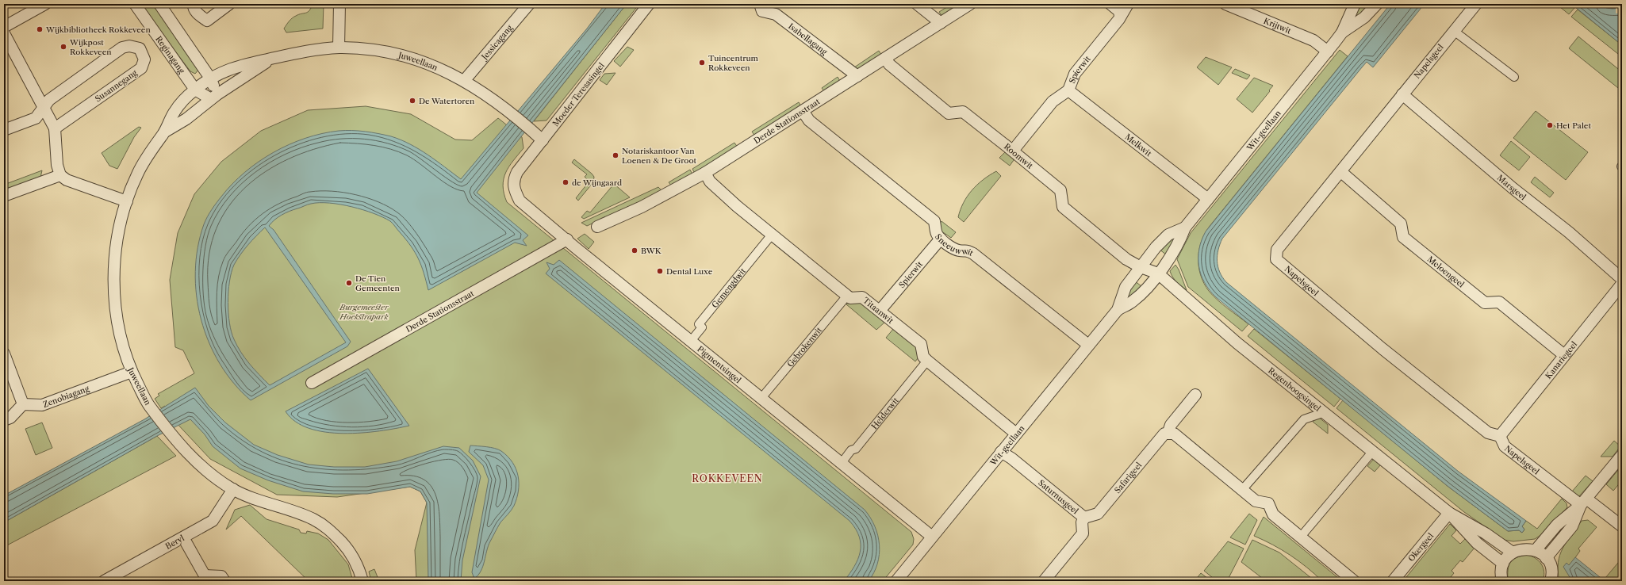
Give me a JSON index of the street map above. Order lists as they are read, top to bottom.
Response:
{
  "streets": {
    "street": [
      "Krijtwit",
      "Isabellagang",
      "Jessicagang",
      "Reginagang",
      "Napelsgeel",
      "Juweellaan",
      "Spierwit",
      "Susannegang",
      "Moeder Teresasingel",
      "Derde Stationsstraat",
      "Wit-geellaan",
      "Melkwit",
      "Roomwit",
      "Marsgeel",
      "Sneeuwwit",
      "Meloengeel",
      "Gemengdwit",
      "Titaanwit",
      "Gebrokenwit",
      "Kanariegeel",
      "Pigmentsingel",
      "Regenboogsingel",
      "Zenobiagang",
      "Helderwit",
      "Safarigeel",
      "Saturnusgeel",
      "Beryl",
      "Okergeel"
    ]
  },
  "crossings": [
    ["Krijtwit", "Wit-geellaan"],
    ["Isabellagang", "Derde Stationsstraat"],
    ["Jessicagang", "Juweellaan"],
    ["Reginagang", "Juweellaan"],
    ["Napelsgeel", "Marsgeel"],
    ["Napelsgeel", "Meloengeel"],
    ["Napelsgeel", "Kanariegeel"],
    ["Juweellaan", "Moeder Teresasingel"],
    ["Juweellaan", "Zenobiagang"],
    ["Juweellaan", "Beryl"],
    ["Spierwit", "Melkwit"],
    ["Spierwit", "Roomwit"],
    ["Spierwit", "Sneeuwwit"],
    ["Spierwit", "Titaanwit"],
    ["Moeder Teresasingel", "Pigmentsingel"],
    ["Derde Stationsstraat", "Roomwit"],
    ["Derde Stationsstraat", "Sneeuwwit"],
    ["Derde Stationsstraat", "Pigmentsingel"],
    ["Wit-geellaan", "Melkwit"],
    ["Wit-geellaan", "Roomwit"],
    ["Wit-geellaan", "Sneeuwwit"],
    ["Wit-geellaan", "Titaanwit"],
    ["Wit-geellaan", "Pigmentsingel"],
    ["Wit-geellaan", "Regenboogsingel"],
    ["Wit-geellaan", "Saturnusgeel"],
    ["Roomwit", "Regenboogsingel"],
    ["Meloengeel", "Kanariegeel"],
    ["Gemengdwit", "Pigmentsingel"],
    ["Titaanwit", "Gebrokenwit"],
    ["Titaanwit", "Helderwit"],
    ["Gebrokenwit", "Pigmentsingel"],
    ["Pigmentsingel", "Helderwit"],
    ["Regenboogsingel", "Okergeel"],
    ["Safarigeel", "Saturnusgeel"]
  ],
  "districts": ["ROKKEVEEN"],
  "parks": ["Burgemeester Hoekstrapark"],
  "places": [
    "Wijkbibliotheek Rokkeveen",
    "Wijkpost Rokkeveen",
    "Tuincentrum Rokkeveen",
    "De Watertoren",
    "Het Palet",
    "Notariskantoor Van Loenen & De Groot",
    "de Wijngaard",
    "BWK",
    "Dental Luxe",
    "De Tien Gemeenten"
  ]
}
